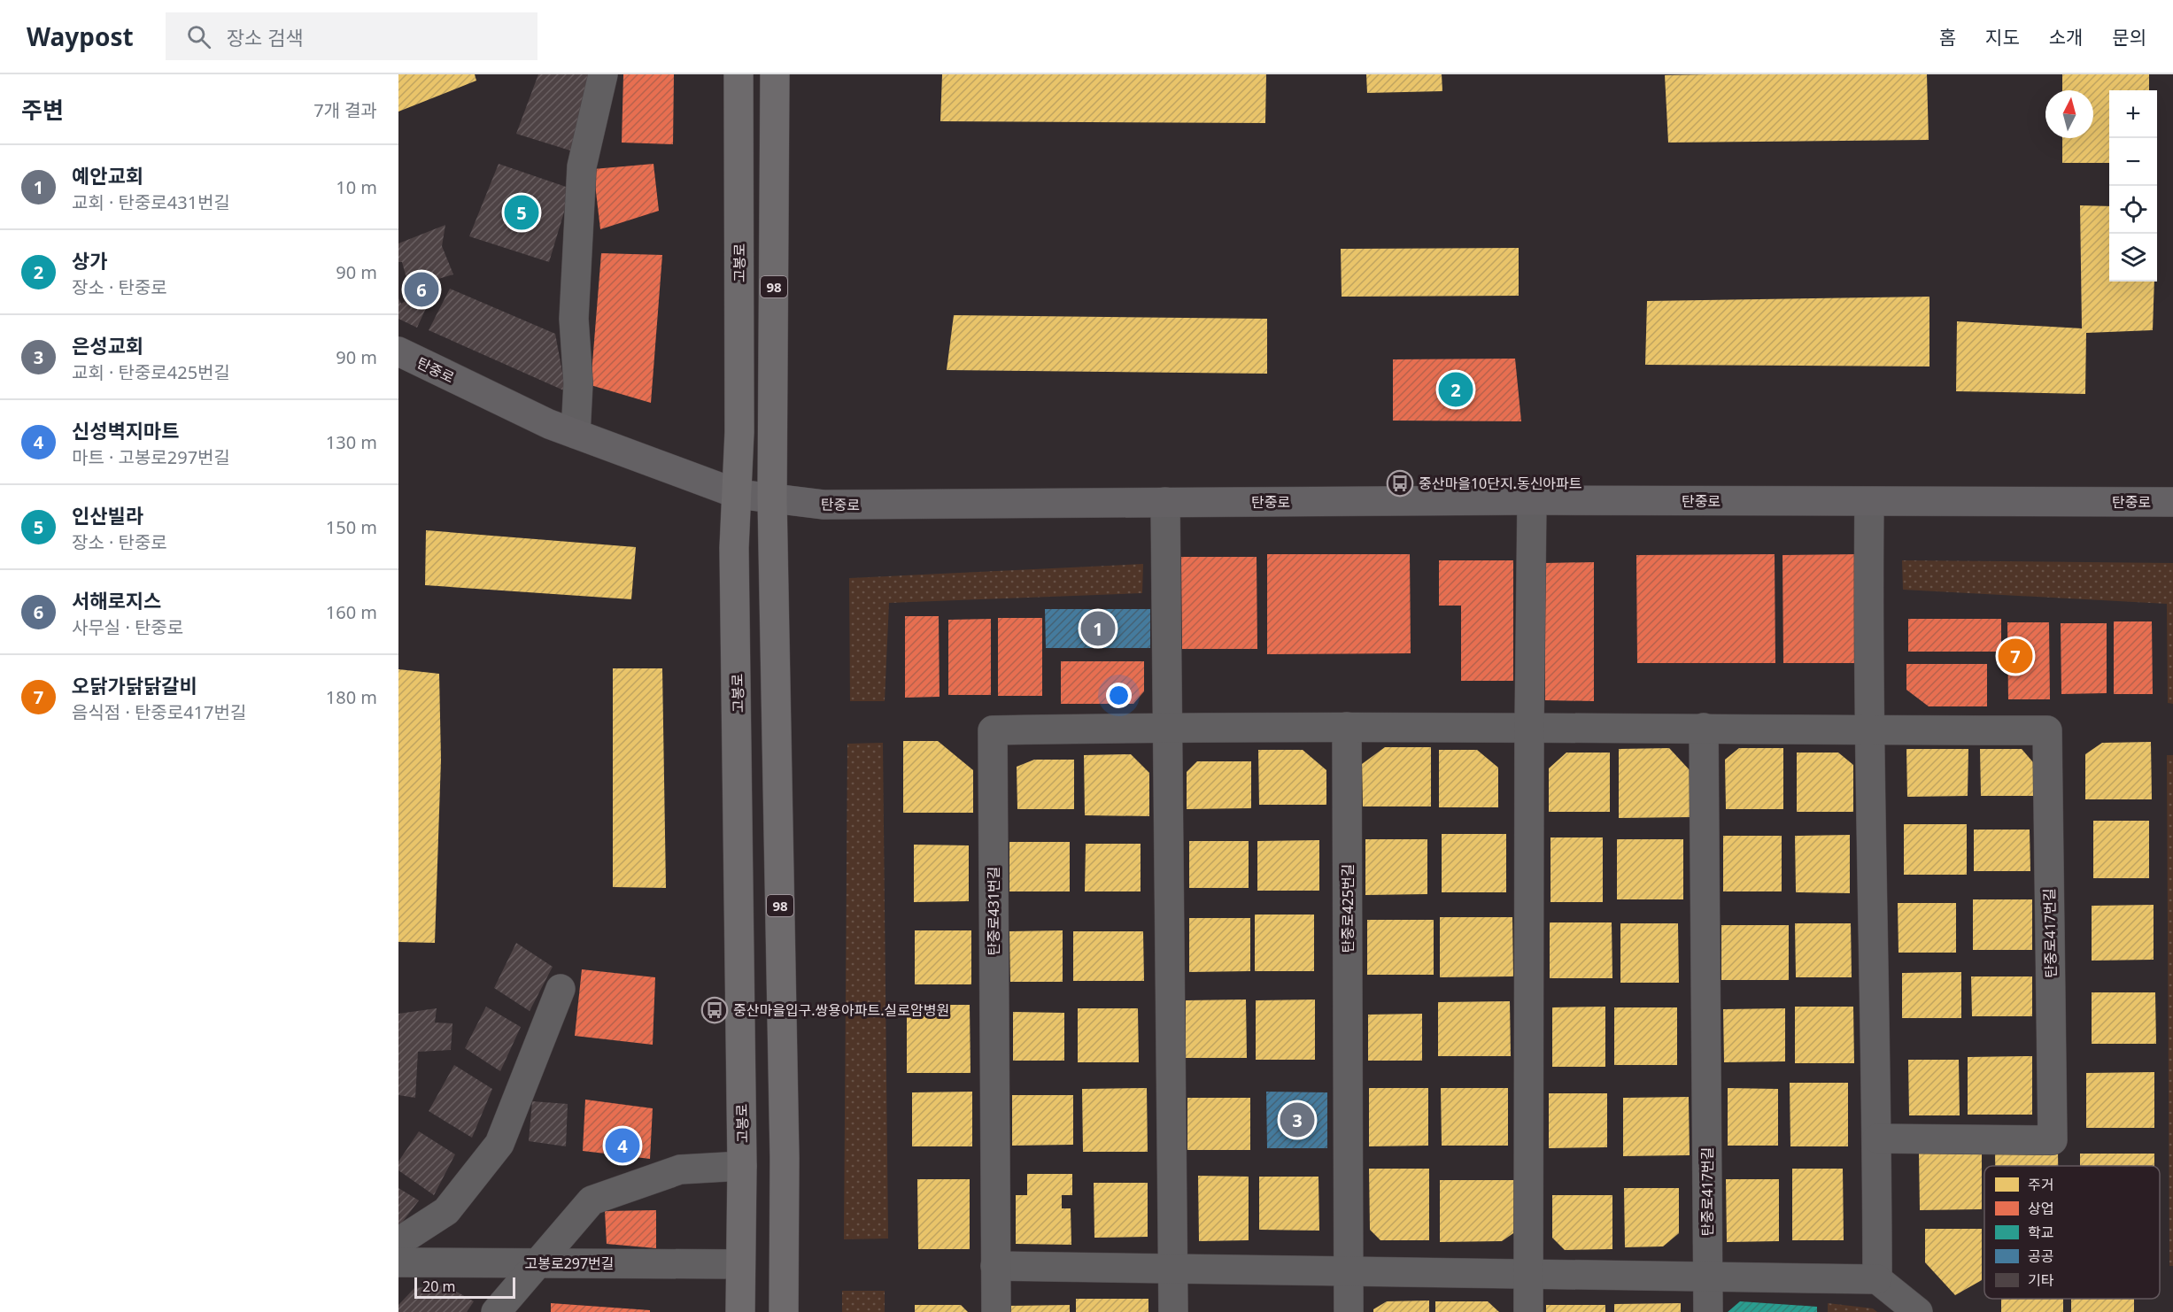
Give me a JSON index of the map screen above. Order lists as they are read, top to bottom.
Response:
{
  "streets": {
    "main road": ["고봉로", "98", "탄중로"],
    "street": [
      "탄중로425번길",
      "탄중로431번길",
      "탄중로417번길",
      "고봉로297번길"
    ]
  },
  "crossings": [
    ["고봉로", "탄중로"],
    ["고봉로", "고봉로297번길"],
    ["98", "탄중로"]
  ],
  "places": {
    "bus stop": ["중산마을10단지.동신아파트", "중산마을입구.쌍용아파트.실로암병원"]
  },
  "legend": [
    "주거",
    "상업",
    "학교",
    "공공",
    "기타"
  ],
  "scale_bar": "20 m",
  "north": "top",
  "page": {
    "header": "Waypost",
    "search": "장소 검색",
    "nav": [
      "홈",
      "지도",
      "소개",
      "문의"
    ],
    "heading": ["주변", "7개 결과"],
    "map_buttons": ["+", "−"],
    "list": [
      {
        "mark": "1",
        "name": "예안교회",
        "note": "교회 · 탄중로431번길",
        "value": "10 m"
      },
      {
        "mark": "2",
        "name": "상가",
        "note": "장소 · 탄중로",
        "value": "90 m"
      },
      {
        "mark": "3",
        "name": "은성교회",
        "note": "교회 · 탄중로425번길",
        "value": "90 m"
      },
      {
        "mark": "4",
        "name": "신성벽지마트",
        "note": "마트 · 고봉로297번길",
        "value": "130 m"
      },
      {
        "mark": "5",
        "name": "인산빌라",
        "note": "장소 · 탄중로",
        "value": "150 m"
      },
      {
        "mark": "6",
        "name": "서해로지스",
        "note": "사무실 · 탄중로",
        "value": "160 m"
      },
      {
        "mark": "7",
        "name": "오닭가닭닭갈비",
        "note": "음식점 · 탄중로417번길",
        "value": "180 m"
      }
    ],
    "pins": [
      "5",
      "6",
      "2",
      "1",
      "7",
      "3",
      "4"
    ],
    "scale": "20 m"
  }
}
